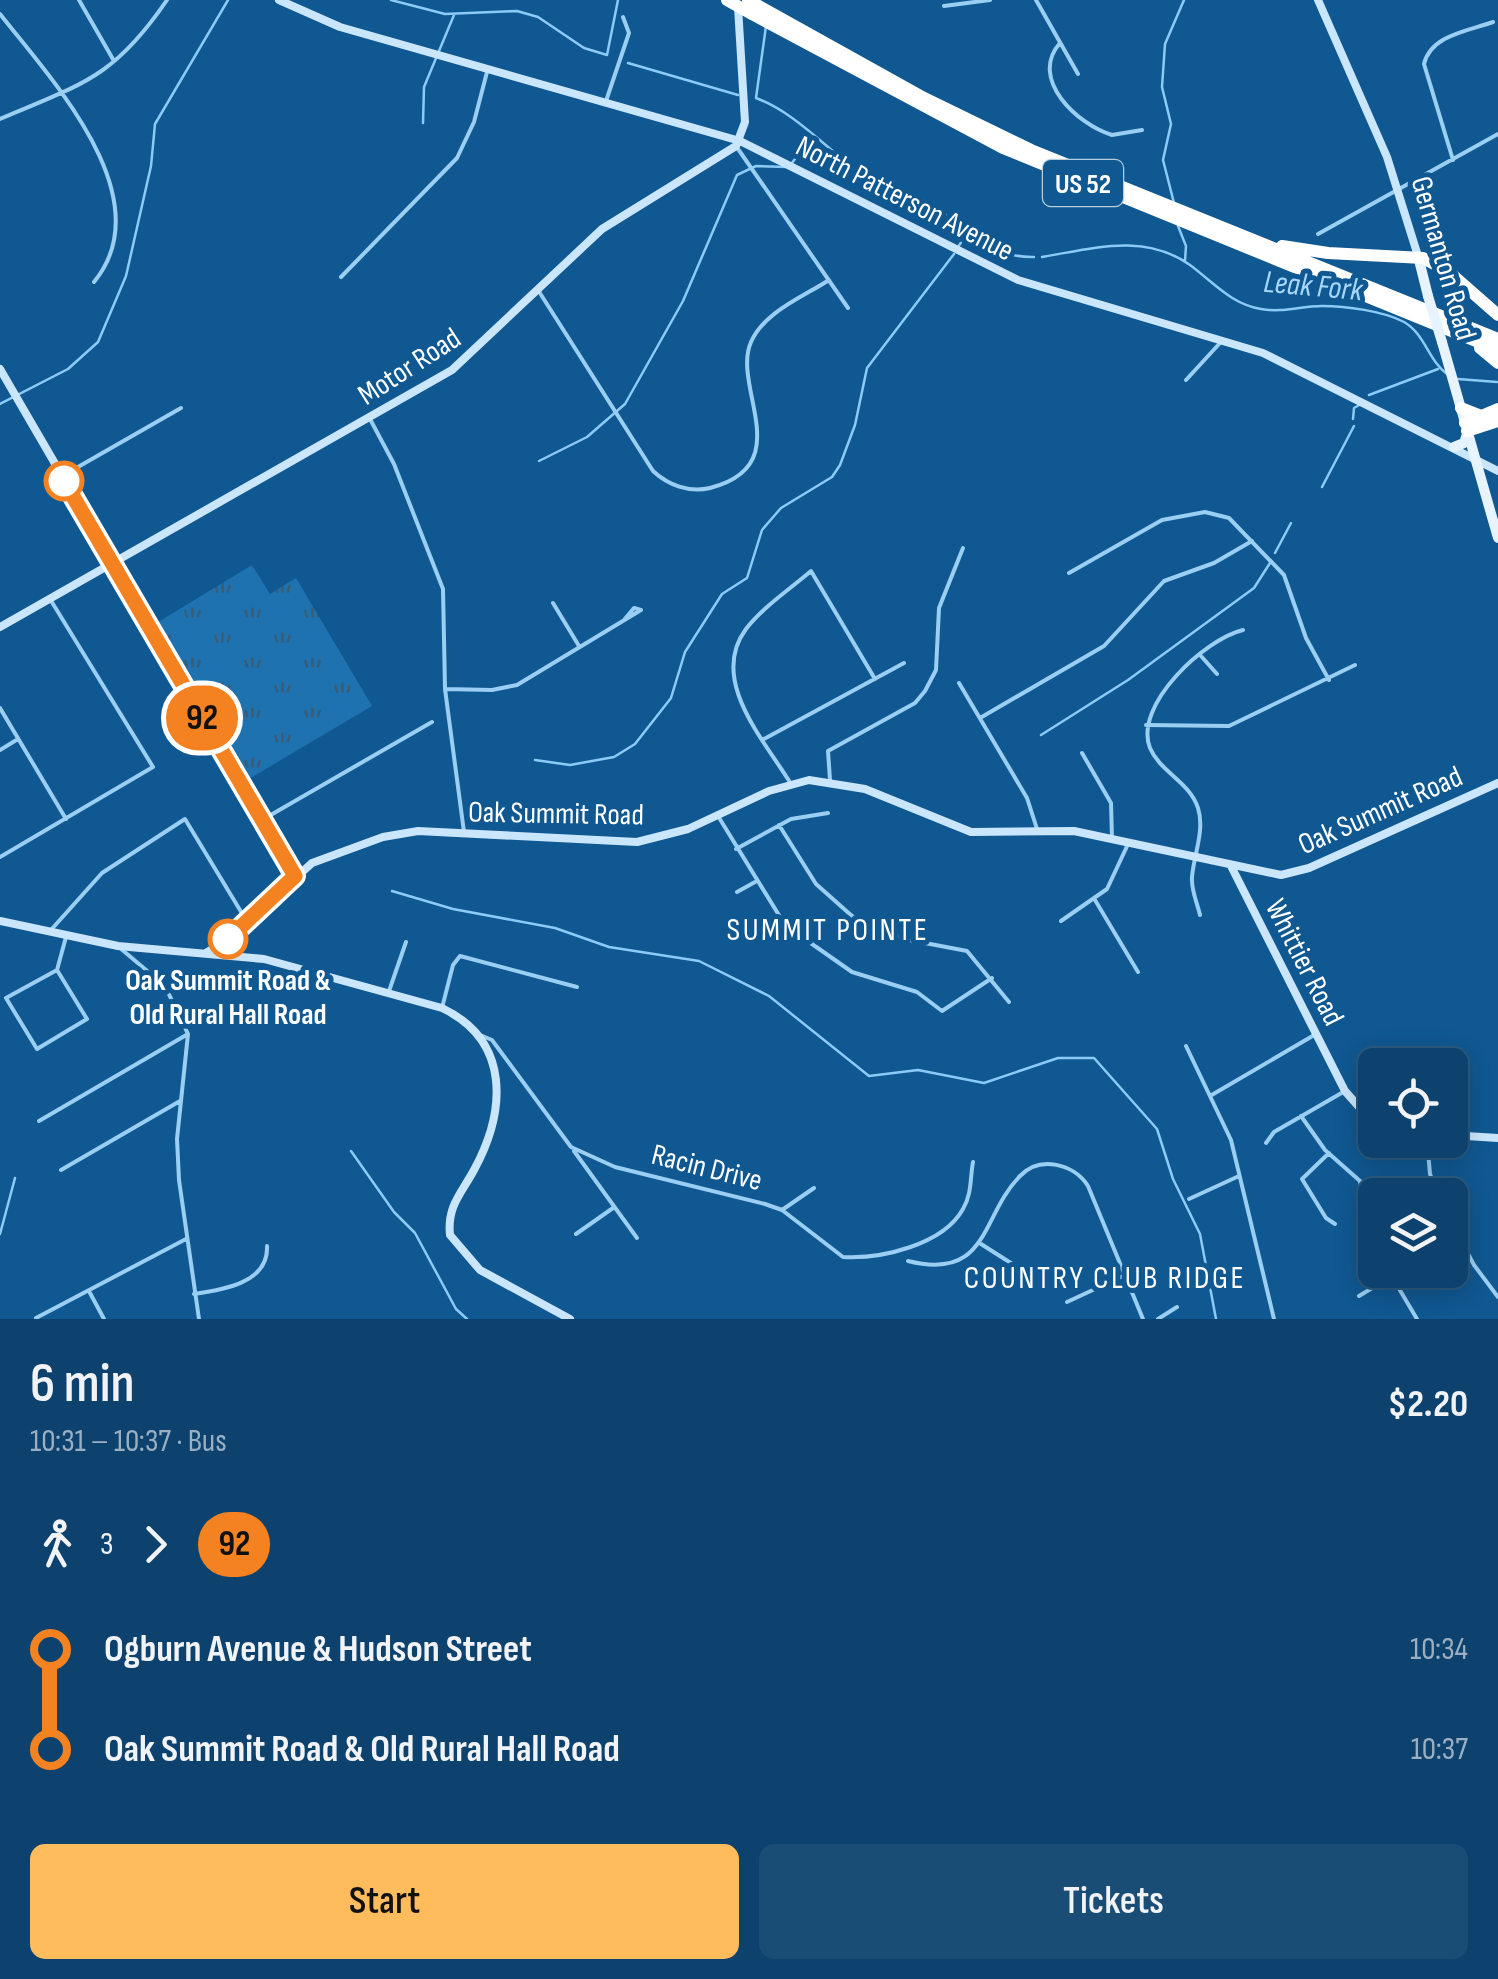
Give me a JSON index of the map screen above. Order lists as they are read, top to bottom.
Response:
{
  "streets": {
    "highway": ["US 52"],
    "main road": [
      "North Patterson Avenue",
      "Germanton Road",
      "Motor Road",
      "Oak Summit Road",
      "Whittier Road"
    ],
    "street": ["Racin Drive"]
  },
  "crossings": [
    ["North Patterson Avenue", "Germanton Road"],
    ["North Patterson Avenue", "Motor Road"],
    ["Oak Summit Road", "Whittier Road"]
  ],
  "districts": ["SUMMIT POINTE", "COUNTRY CLUB RIDGE"],
  "water": ["Leak Fork"],
  "places": ["Oak Summit Road & Old Rural Hall Road"],
  "lines": ["bus line 92"],
  "page": {
    "on_map": "92",
    "heading": ["6 min", "10:31 – 10:37 · Bus", "$2.20"],
    "legs": ["3", "92"],
    "list": [
      {
        "name": "Ogburn Avenue & Hudson Street",
        "value": "10:34"
      },
      {
        "name": "Oak Summit Road & Old Rural Hall Road",
        "value": "10:37"
      }
    ],
    "buttons": ["Start", "Tickets"]
  }
}
